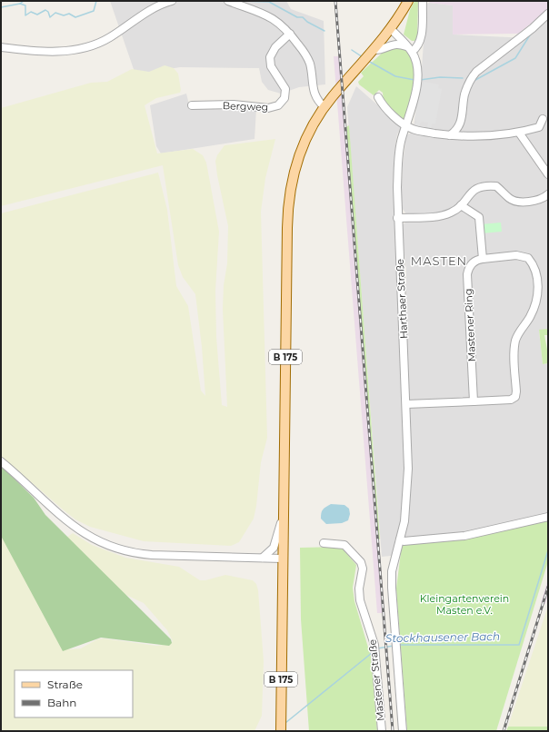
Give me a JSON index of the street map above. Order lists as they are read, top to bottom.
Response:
{
  "streets": {
    "main road": ["B 175"],
    "street": [
      "Bergweg",
      "Harthaer Straße",
      "Mastener Ring",
      "Mastener Straße"
    ]
  },
  "crossings": [
    ["Harthaer Straße", "Mastener Ring"],
    ["Harthaer Straße", "B 175"]
  ],
  "districts": ["MASTEN"],
  "water": ["Stockhausener Bach"],
  "parks": ["Kleingartenverein Masten e.V."],
  "legend": ["Straße", "Bahn"]
}
